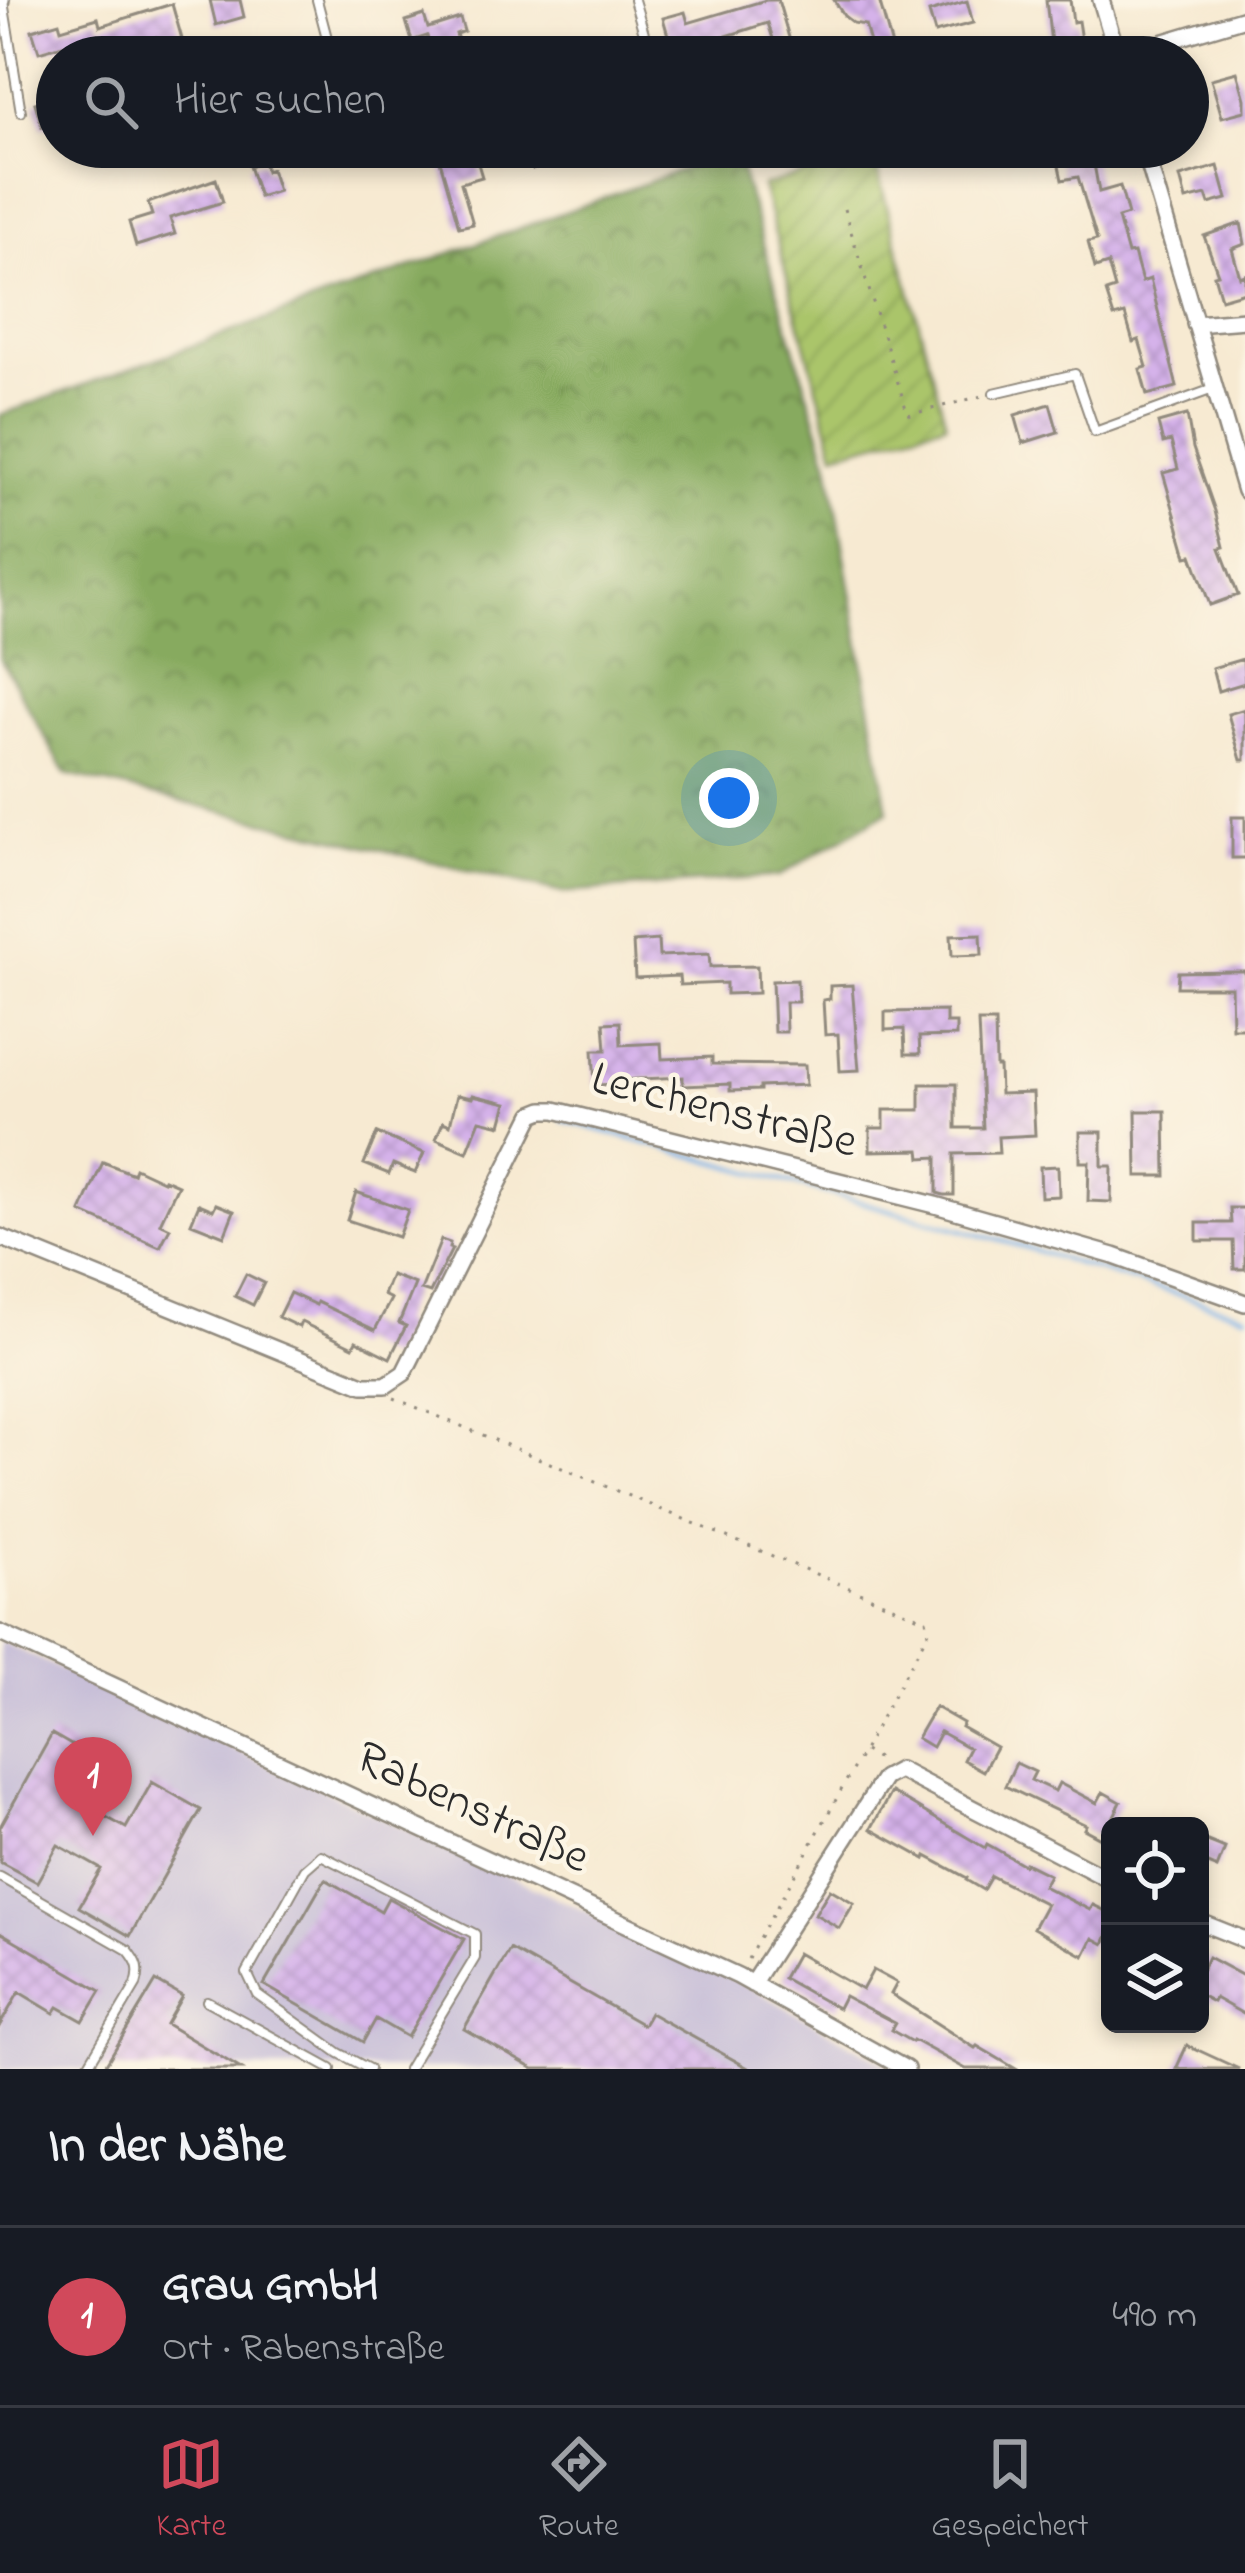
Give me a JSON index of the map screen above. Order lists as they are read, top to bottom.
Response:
{
  "streets": {
    "street": ["Lerchenstraße", "Rabenstraße"]
  },
  "page": {
    "search": "Hier suchen",
    "pins": "1",
    "heading": "In der Nähe",
    "list": [
      {
        "mark": "1",
        "name": "Grau GmbH",
        "note": "Ort · Rabenstraße",
        "value": "490 m"
      }
    ],
    "nav": ["Karte", "Route", "Gespeichert"]
  }
}
